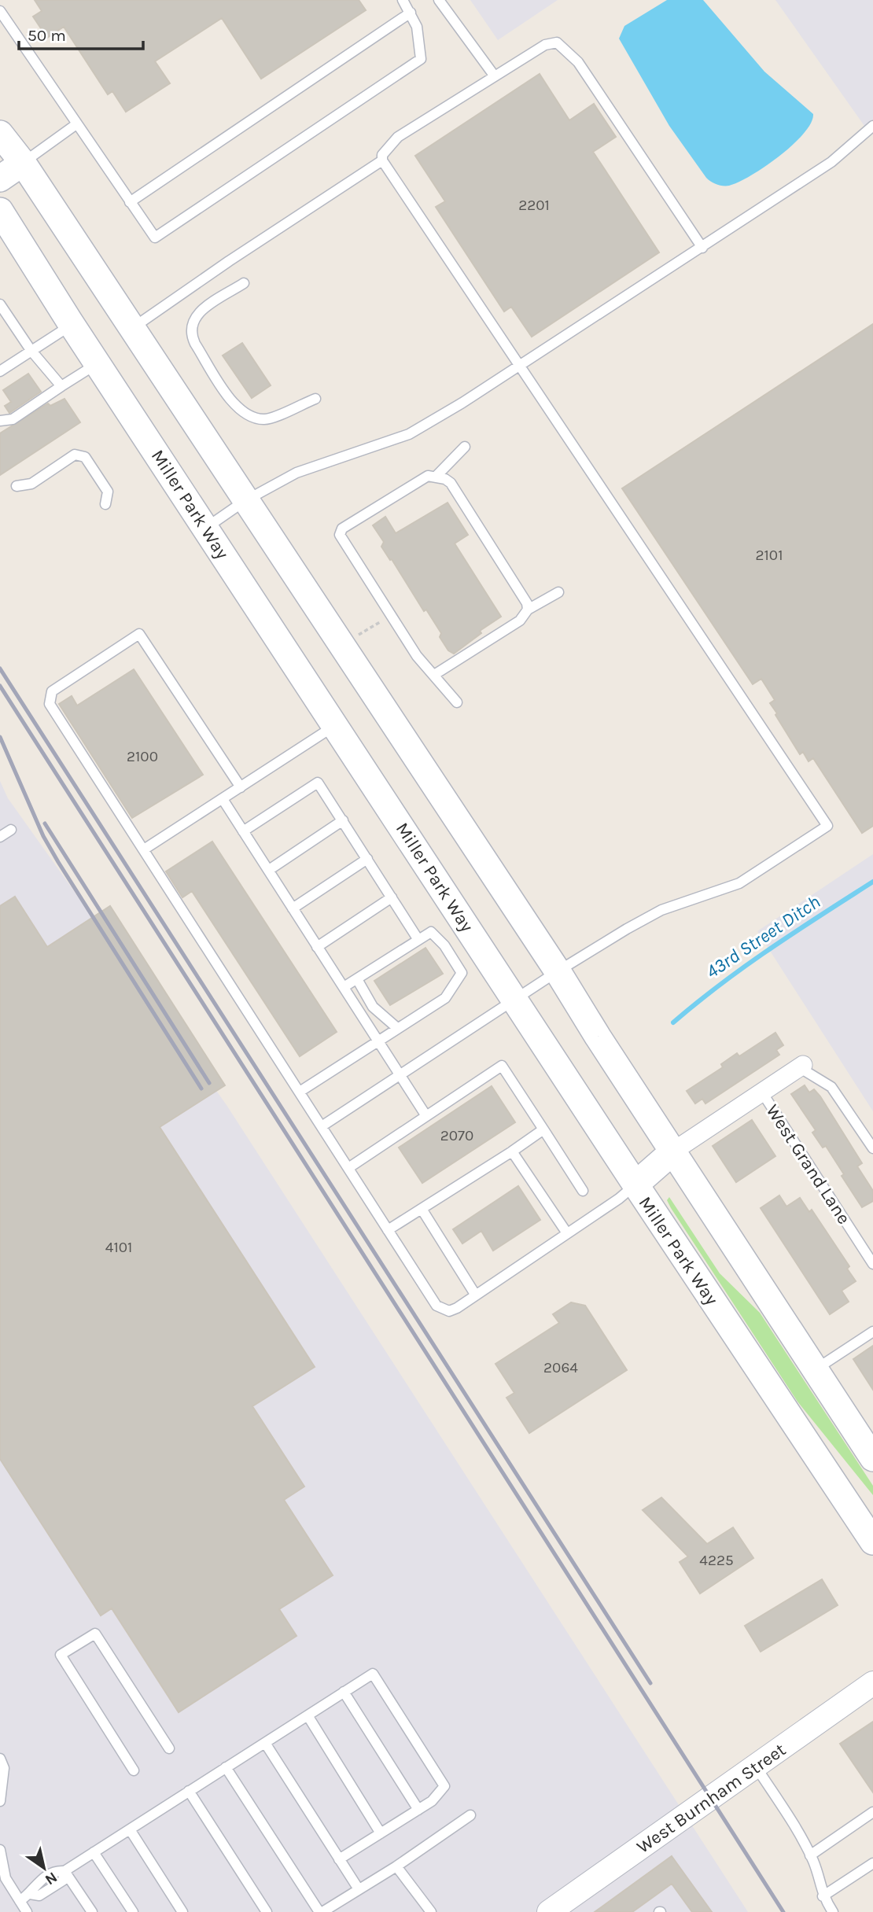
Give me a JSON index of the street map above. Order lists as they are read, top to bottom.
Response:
{
  "streets": {
    "main road": ["Miller Park Way"],
    "street": ["West Grand Lane", "West Burnham Street"]
  },
  "water": ["43rd Street Ditch"],
  "house_numbers": [
    "2201",
    "2101",
    "2100",
    "2070",
    "4101",
    "2064",
    "4225"
  ],
  "scale_bar": "50 m",
  "north": "bottom right"
}
